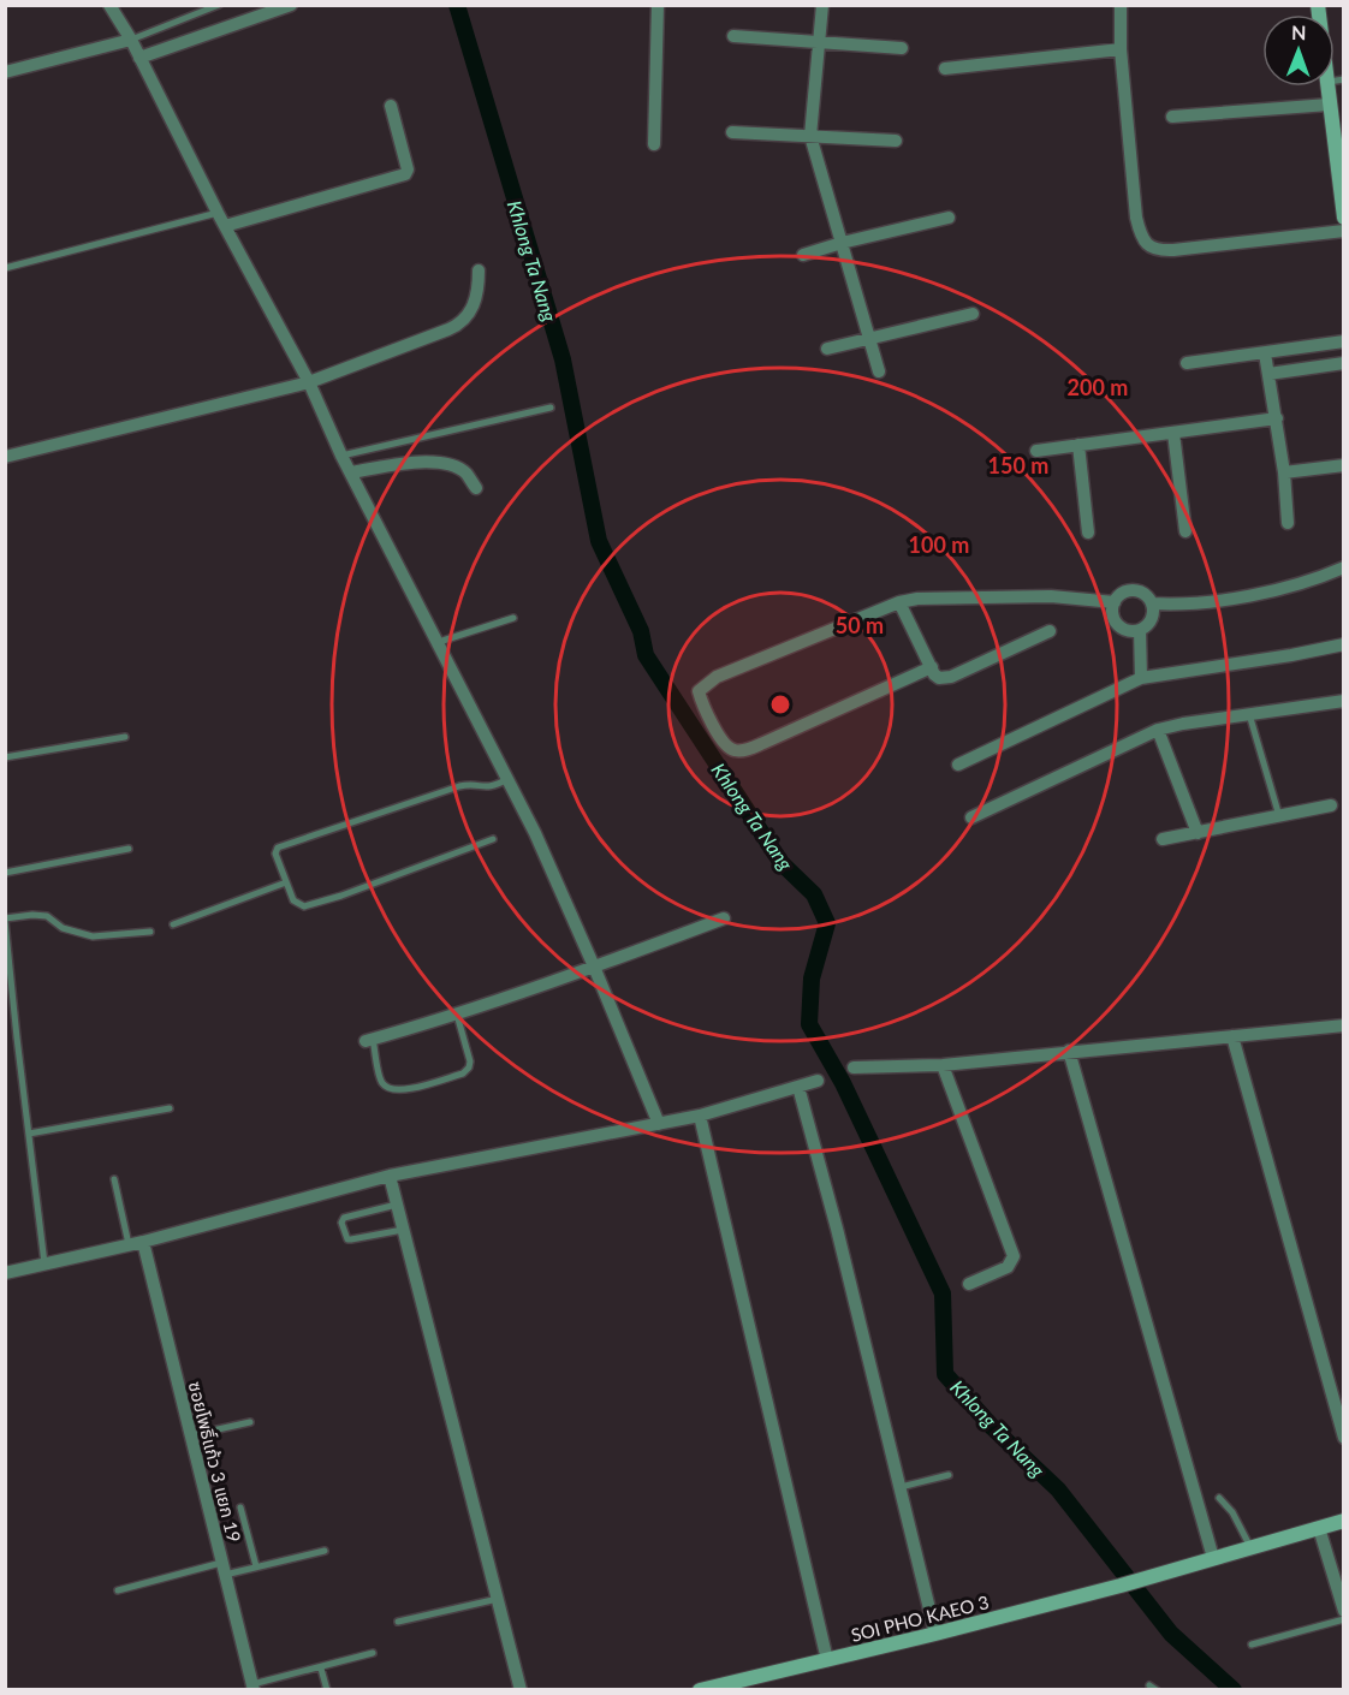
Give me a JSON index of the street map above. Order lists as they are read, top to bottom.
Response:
{
  "streets": {
    "street": ["ซอยโพธิ์แก้ว 3 แยก 19", "SOI PHO KAEO 3"]
  },
  "water": ["Khlong Ta Nang"],
  "north": "top",
  "rings": [
    "200 m",
    "150 m",
    "100 m",
    "50 m"
  ]
}
